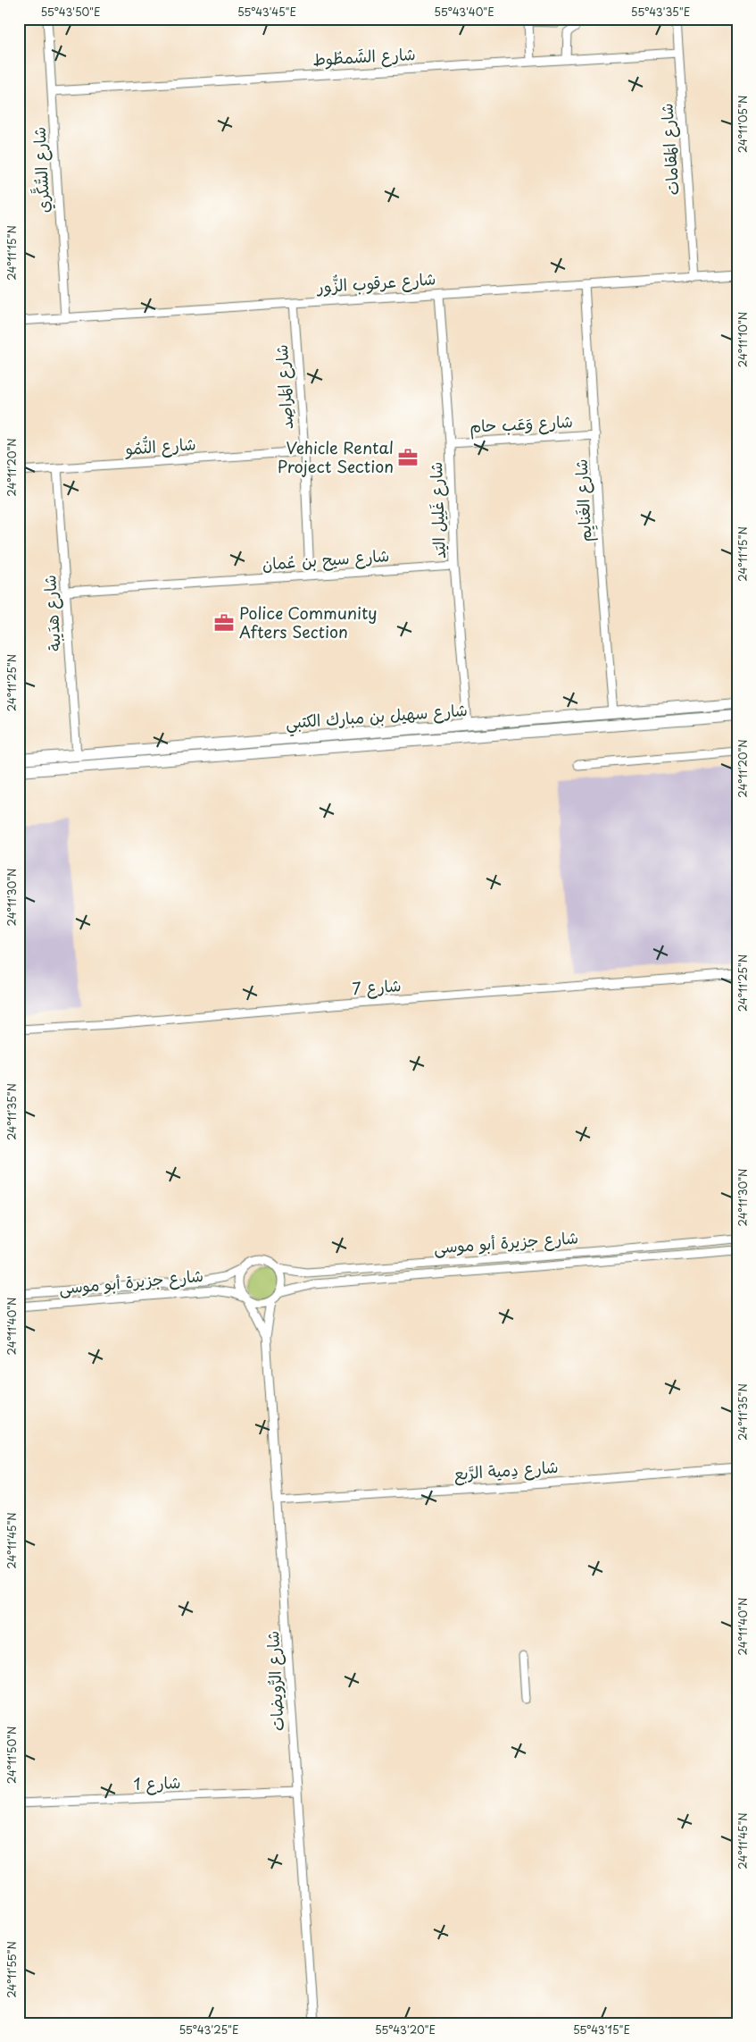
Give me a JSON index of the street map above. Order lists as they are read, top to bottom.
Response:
{
  "streets": {
    "street": [
      "شارع الشَمطُوط",
      "شارع المَقامات",
      "شارع السُّكَّري",
      "شارع عرقوب الزُّور",
      "شارع المَراصِد",
      "شارع وَعَب حام",
      "شارع النُّمُو",
      "شارع الغَنايِم",
      "شارع غَلِيل اليَد",
      "شارع سيح بن عُمان",
      "شارع هدَيبة",
      "شارع سهيل بن مبارك الكتبي",
      "شارع 7",
      "شارع جزيرة أبو موسى",
      "شارع دِمية الرَّبع",
      "شارع الرُّويضات",
      "شارع 1"
    ]
  },
  "crossings": [
    ["شارع الشَمطُوط", "شارع المَقامات"],
    ["شارع الشَمطُوط", "شارع السُّكَّري"],
    ["شارع المَقامات", "شارع عرقوب الزُّور"],
    ["شارع السُّكَّري", "شارع عرقوب الزُّور"],
    ["شارع عرقوب الزُّور", "شارع المَراصِد"],
    ["شارع عرقوب الزُّور", "شارع الغَنايِم"],
    ["شارع عرقوب الزُّور", "شارع غَلِيل اليَد"],
    ["شارع المَراصِد", "شارع النُّمُو"],
    ["شارع المَراصِد", "شارع سيح بن عُمان"],
    ["شارع وَعَب حام", "شارع الغَنايِم"],
    ["شارع وَعَب حام", "شارع غَلِيل اليَد"],
    ["شارع النُّمُو", "شارع هدَيبة"],
    ["شارع الغَنايِم", "شارع سهيل بن مبارك الكتبي"],
    ["شارع غَلِيل اليَد", "شارع سيح بن عُمان"],
    ["شارع غَلِيل اليَد", "شارع سهيل بن مبارك الكتبي"],
    ["شارع سيح بن عُمان", "شارع هدَيبة"],
    ["شارع هدَيبة", "شارع سهيل بن مبارك الكتبي"],
    ["شارع جزيرة أبو موسى", "شارع الرُّويضات"],
    ["شارع دِمية الرَّبع", "شارع الرُّويضات"],
    ["شارع الرُّويضات", "شارع 1"]
  ],
  "places": {
    "office": ["Vehicle Rental Project Section", "Police Community Afters Section"]
  },
  "coordinates": [
    "55°43'50\"E",
    "55°43'45\"E",
    "55°43'40\"E",
    "55°43'35\"E",
    "24°11'05\"N",
    "24°11'15\"N",
    "24°11'10\"N",
    "24°11'20\"N",
    "24°11'25\"N",
    "24°11'30\"N",
    "24°11'35\"N",
    "24°11'40\"N",
    "24°11'45\"N",
    "24°11'50\"N",
    "24°11'55\"N",
    "55°43'25\"E",
    "55°43'20\"E",
    "55°43'15\"E"
  ]
}
